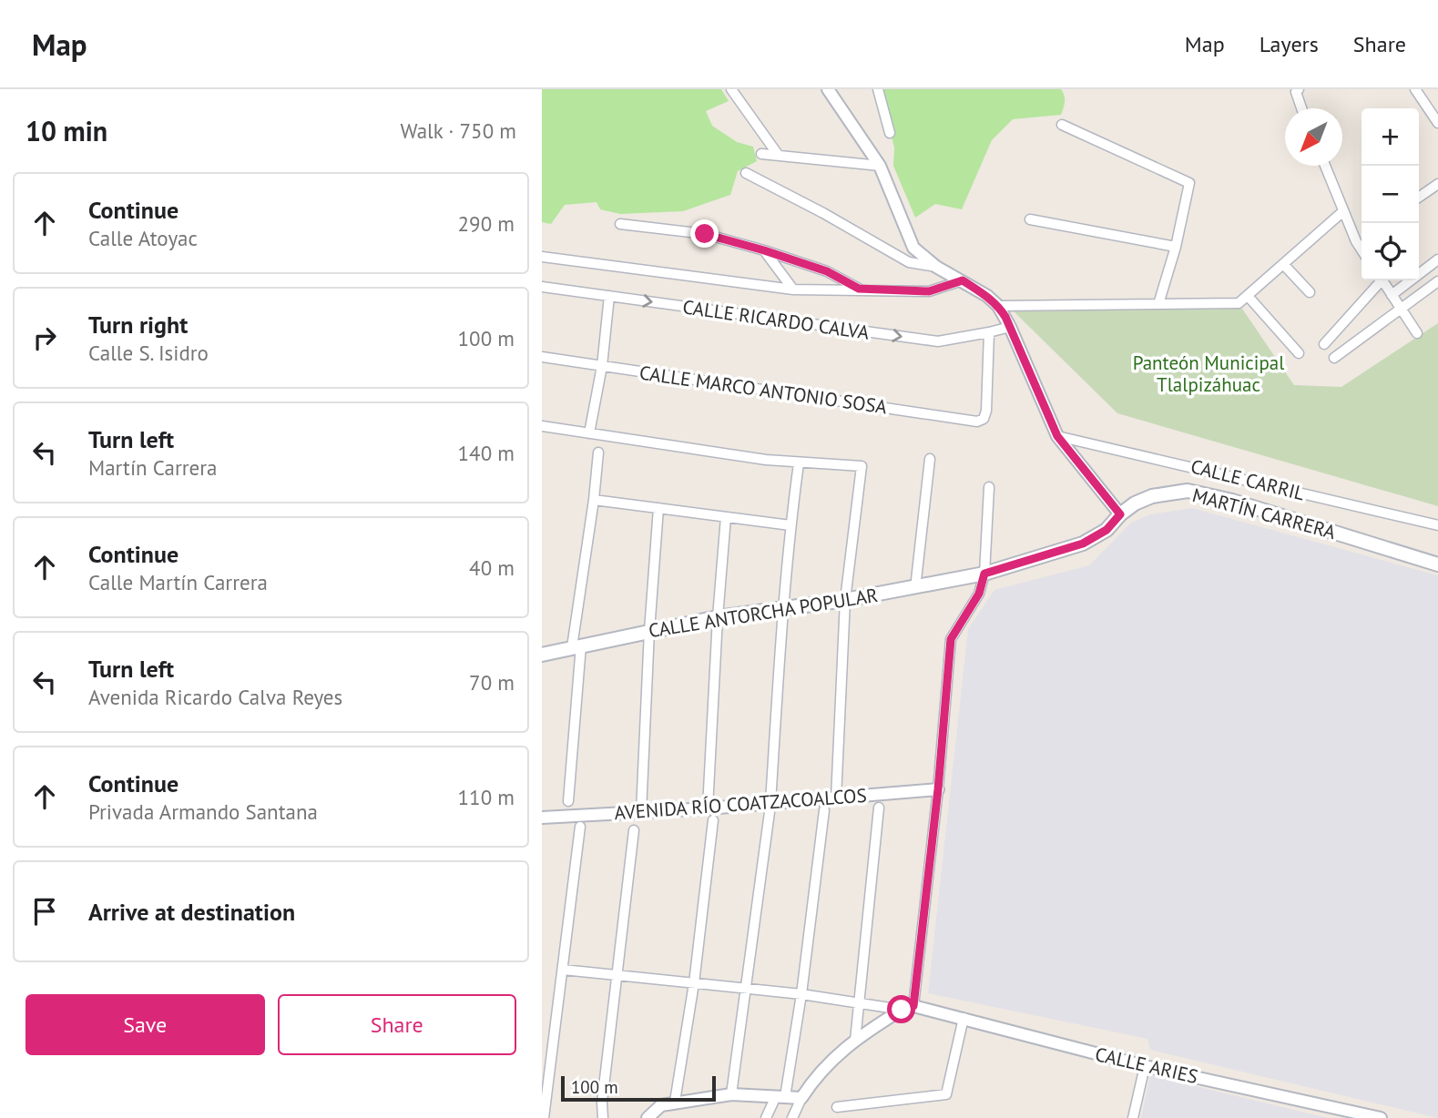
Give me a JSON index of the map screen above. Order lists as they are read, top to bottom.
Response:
{
  "streets": {
    "main road": ["MARTÍN CARRERA", "CALLE ANTORCHA POPULAR"],
    "street": [
      "CALLE RICARDO CALVA",
      "CALLE MARCO ANTONIO SOSA",
      "CALLE CARRIL",
      "AVENIDA RÍO COATZACOALCOS",
      "CALLE ARIES"
    ]
  },
  "crossings": [
    ["CALLE RICARDO CALVA", "CALLE MARCO ANTONIO SOSA"],
    ["MARTÍN CARRERA", "CALLE ANTORCHA POPULAR"]
  ],
  "parks": ["Panteón Municipal Tlalpizáhuac"],
  "scale_bar": "100 m",
  "north": "bottom left",
  "page": {
    "header": "Map",
    "nav": ["Map", "Layers", "Share"],
    "heading": ["10 min", "Walk · 750 m"],
    "map_buttons": ["+", "−"],
    "list": [
      ["Continue", "Calle Atoyac", "290 m"],
      ["Turn right", "Calle S. Isidro", "100 m"],
      ["Turn left", "Martín Carrera", "140 m"],
      ["Continue", "Calle Martín Carrera", "40 m"],
      ["Turn left", "Avenida Ricardo Calva Reyes", "70 m"],
      ["Continue", "Privada Armando Santana", "110 m"],
      "Arrive at destination"
    ],
    "buttons": ["Save", "Share"],
    "scale": "100 m"
  }
}
